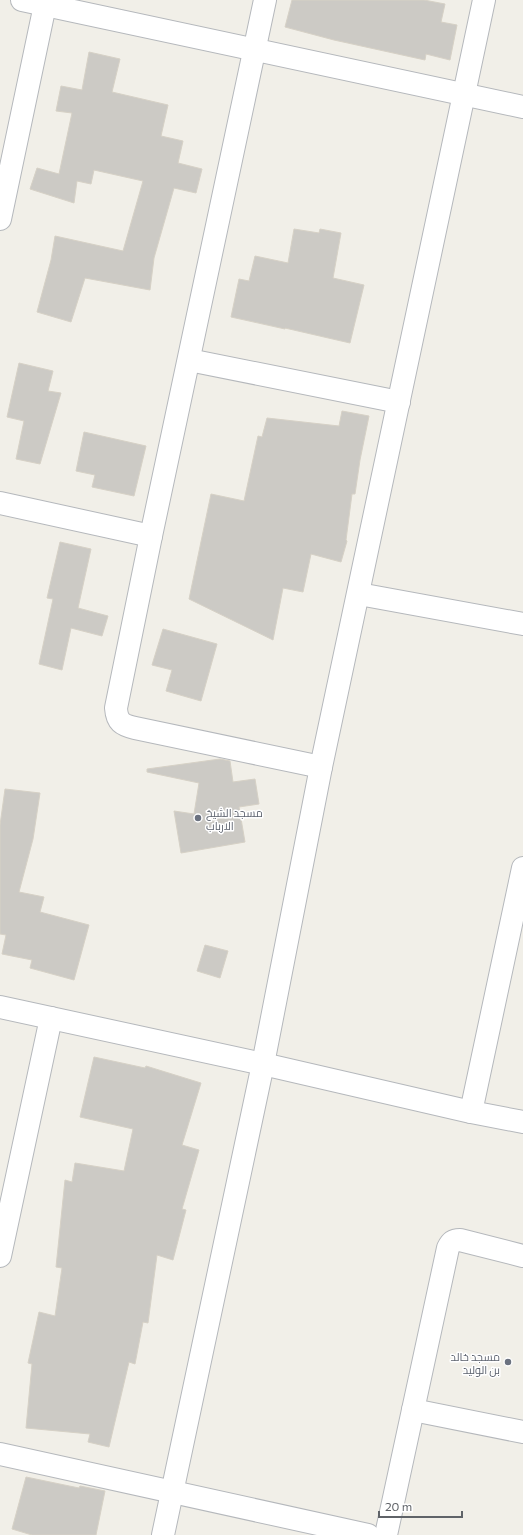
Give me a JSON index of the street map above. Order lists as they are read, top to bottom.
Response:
{
  "places": ["مسجد الشيخ الارباب", "مسجد خالد بن الوليد"],
  "scale_bar": "20 m"
}
